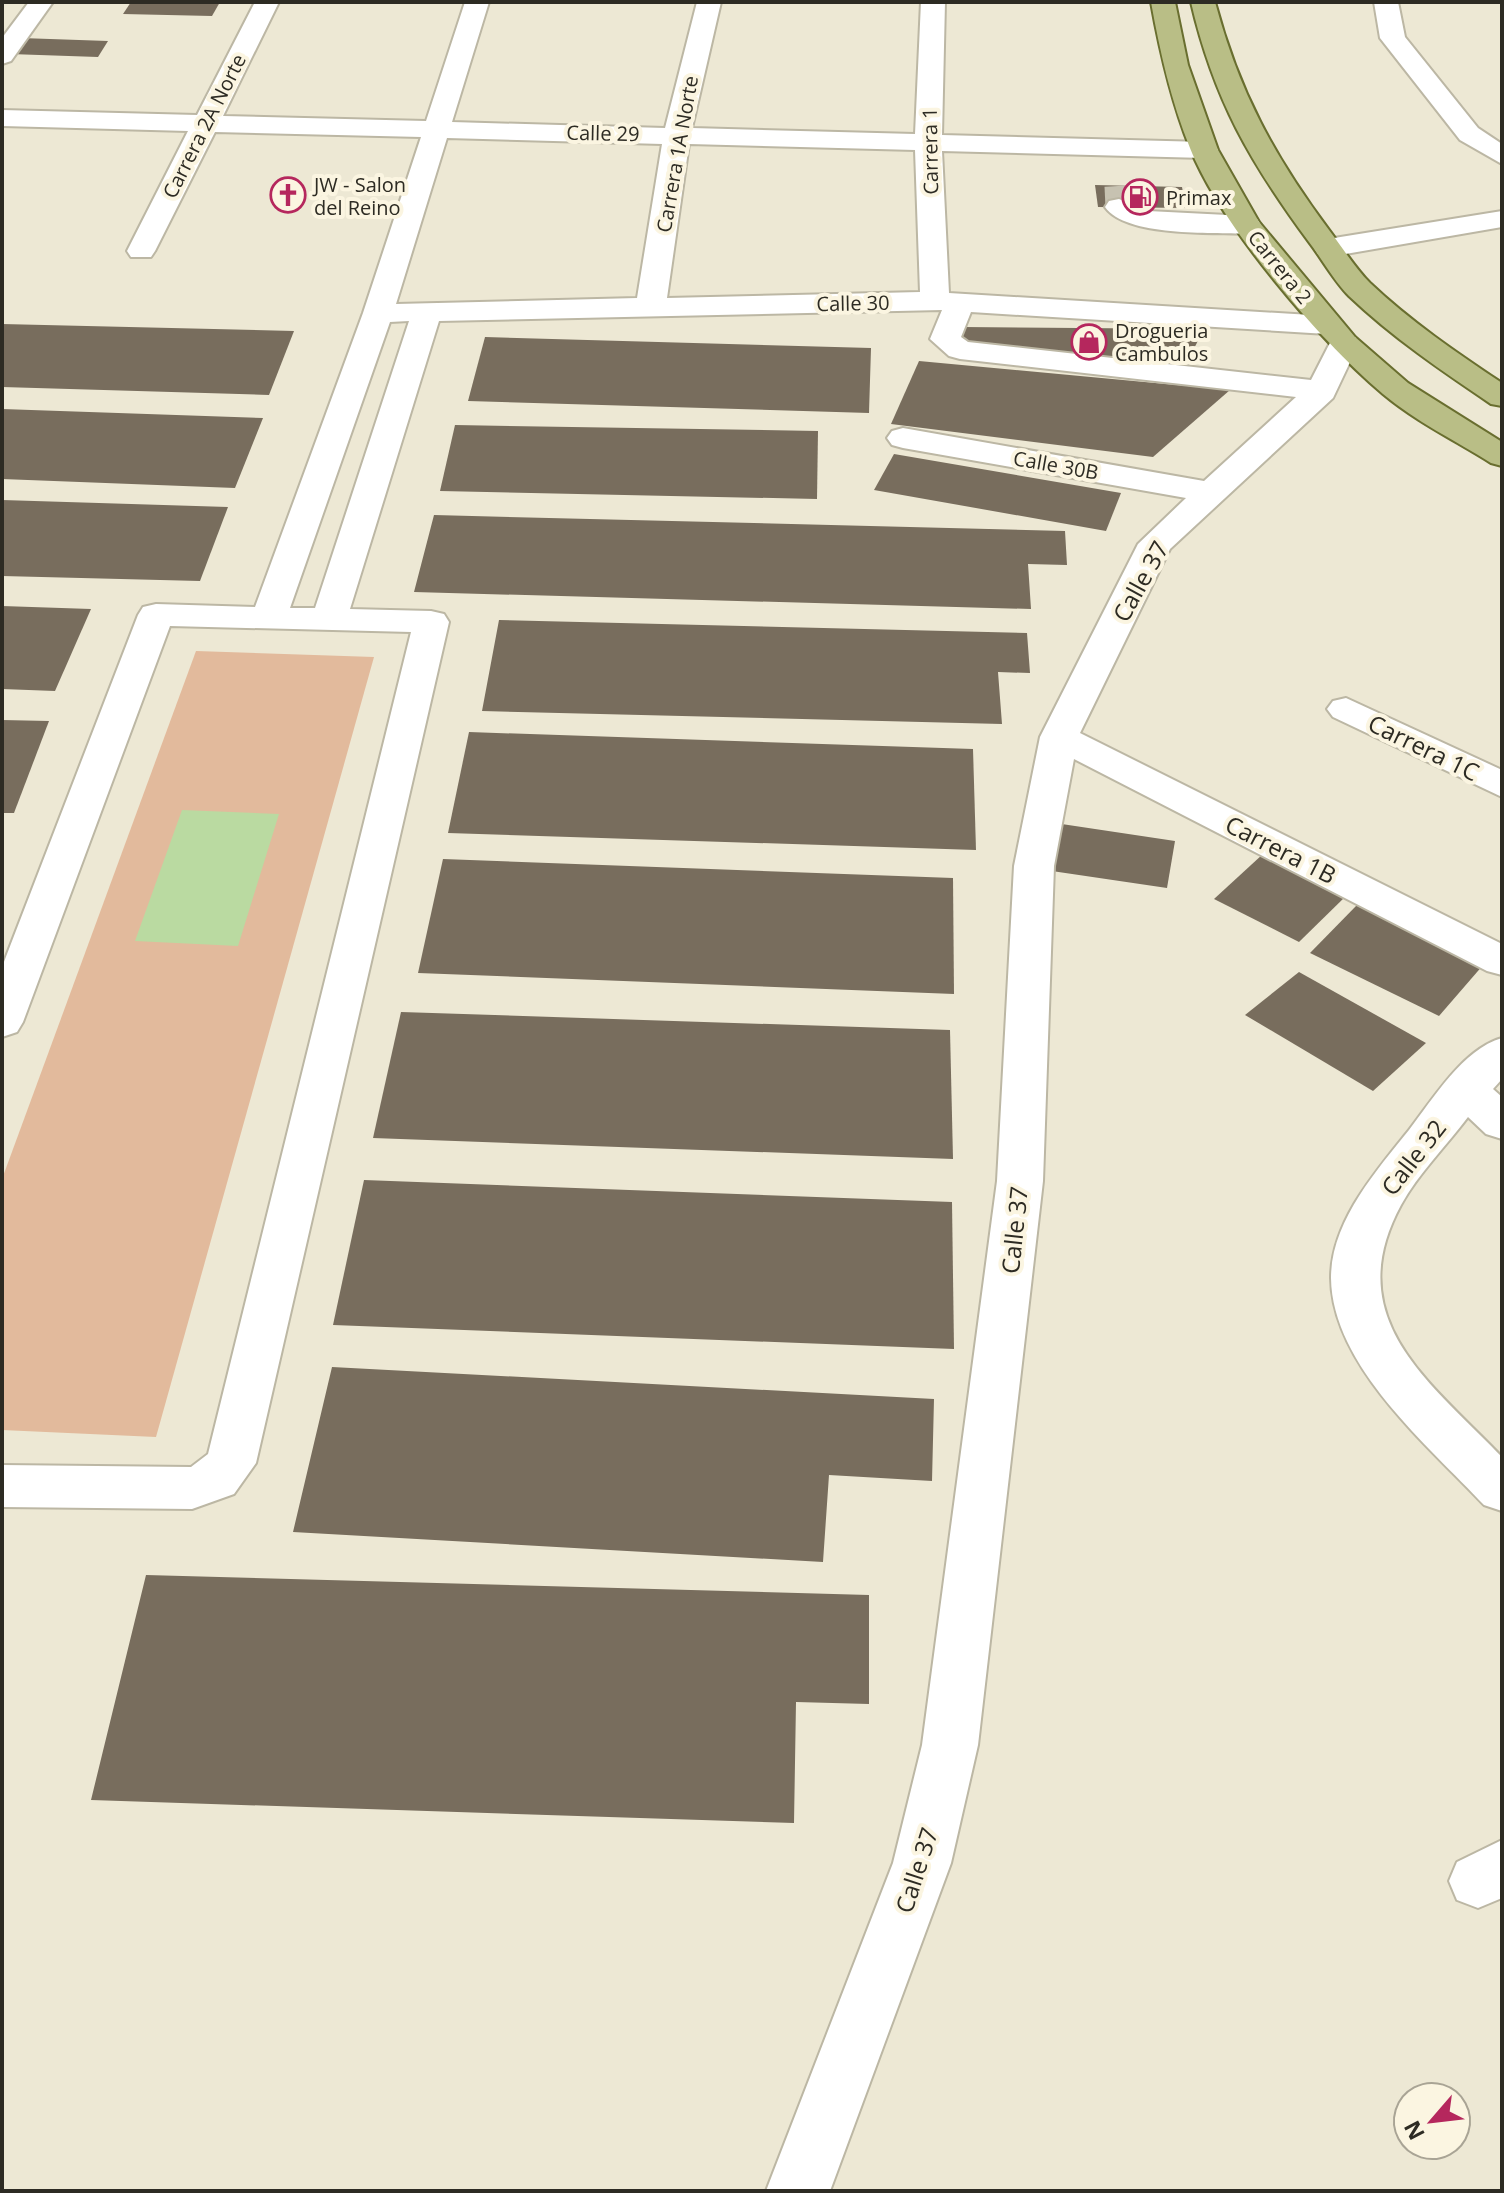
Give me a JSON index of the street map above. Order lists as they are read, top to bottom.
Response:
{
  "streets": {
    "main road": ["Carrera 2"],
    "street": [
      "Carrera 2A Norte",
      "Calle 29",
      "Carrera 1",
      "Carrera 1A Norte",
      "Calle 30",
      "Calle 30B",
      "Calle 37",
      "Carrera 1C",
      "Carrera 1B",
      "Calle 32"
    ]
  },
  "crossings": [
    ["Carrera 2A Norte", "Calle 29"],
    ["Calle 29", "Carrera 1"],
    ["Calle 29", "Carrera 1A Norte"],
    ["Calle 29", "Carrera 2"],
    ["Carrera 1", "Calle 30"],
    ["Carrera 1", "Calle 37"],
    ["Carrera 1A Norte", "Calle 30"],
    ["Carrera 2", "Calle 30"],
    ["Carrera 2", "Calle 37"],
    ["Calle 30", "Calle 37"],
    ["Calle 30B", "Calle 37"],
    ["Calle 37", "Carrera 1B"]
  ],
  "places": {
    "church": ["JW - Salon del Reino"],
    "fuel station": ["Primax"],
    "shop": ["Drogueria Cambulos"]
  },
  "north": "bottom left"
}
